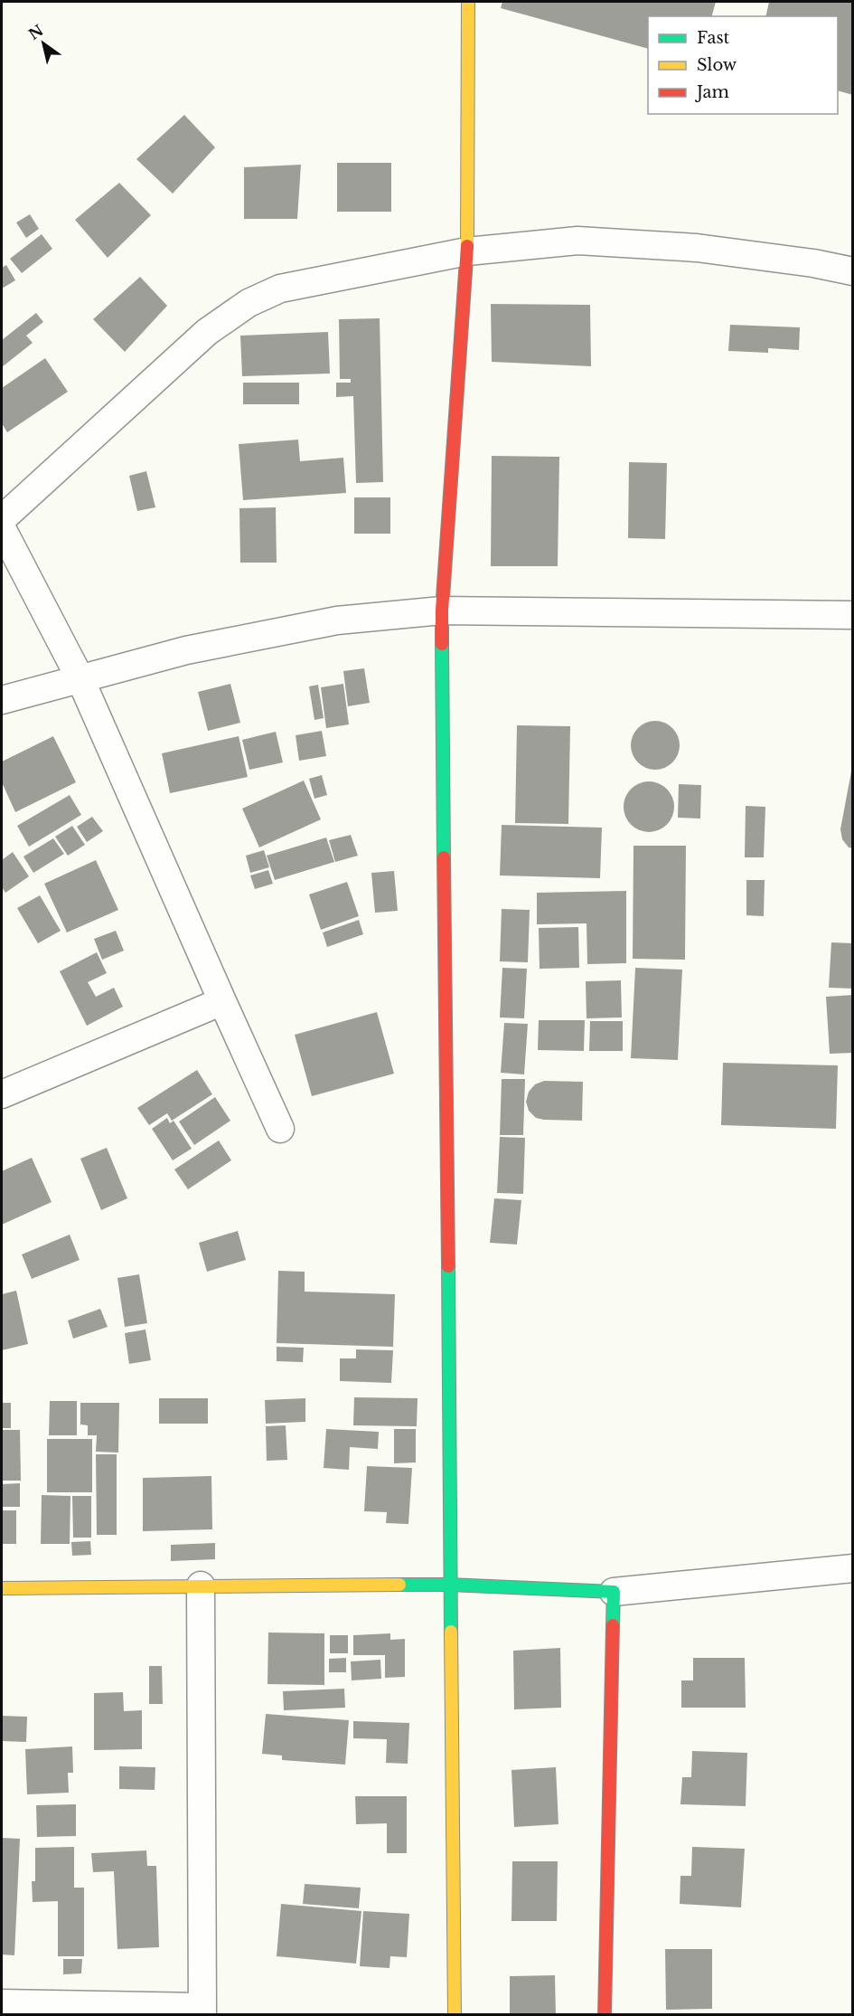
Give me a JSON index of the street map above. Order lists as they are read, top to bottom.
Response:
{
  "legend": ["Fast", "Slow", "Jam"],
  "north": "top left"
}
